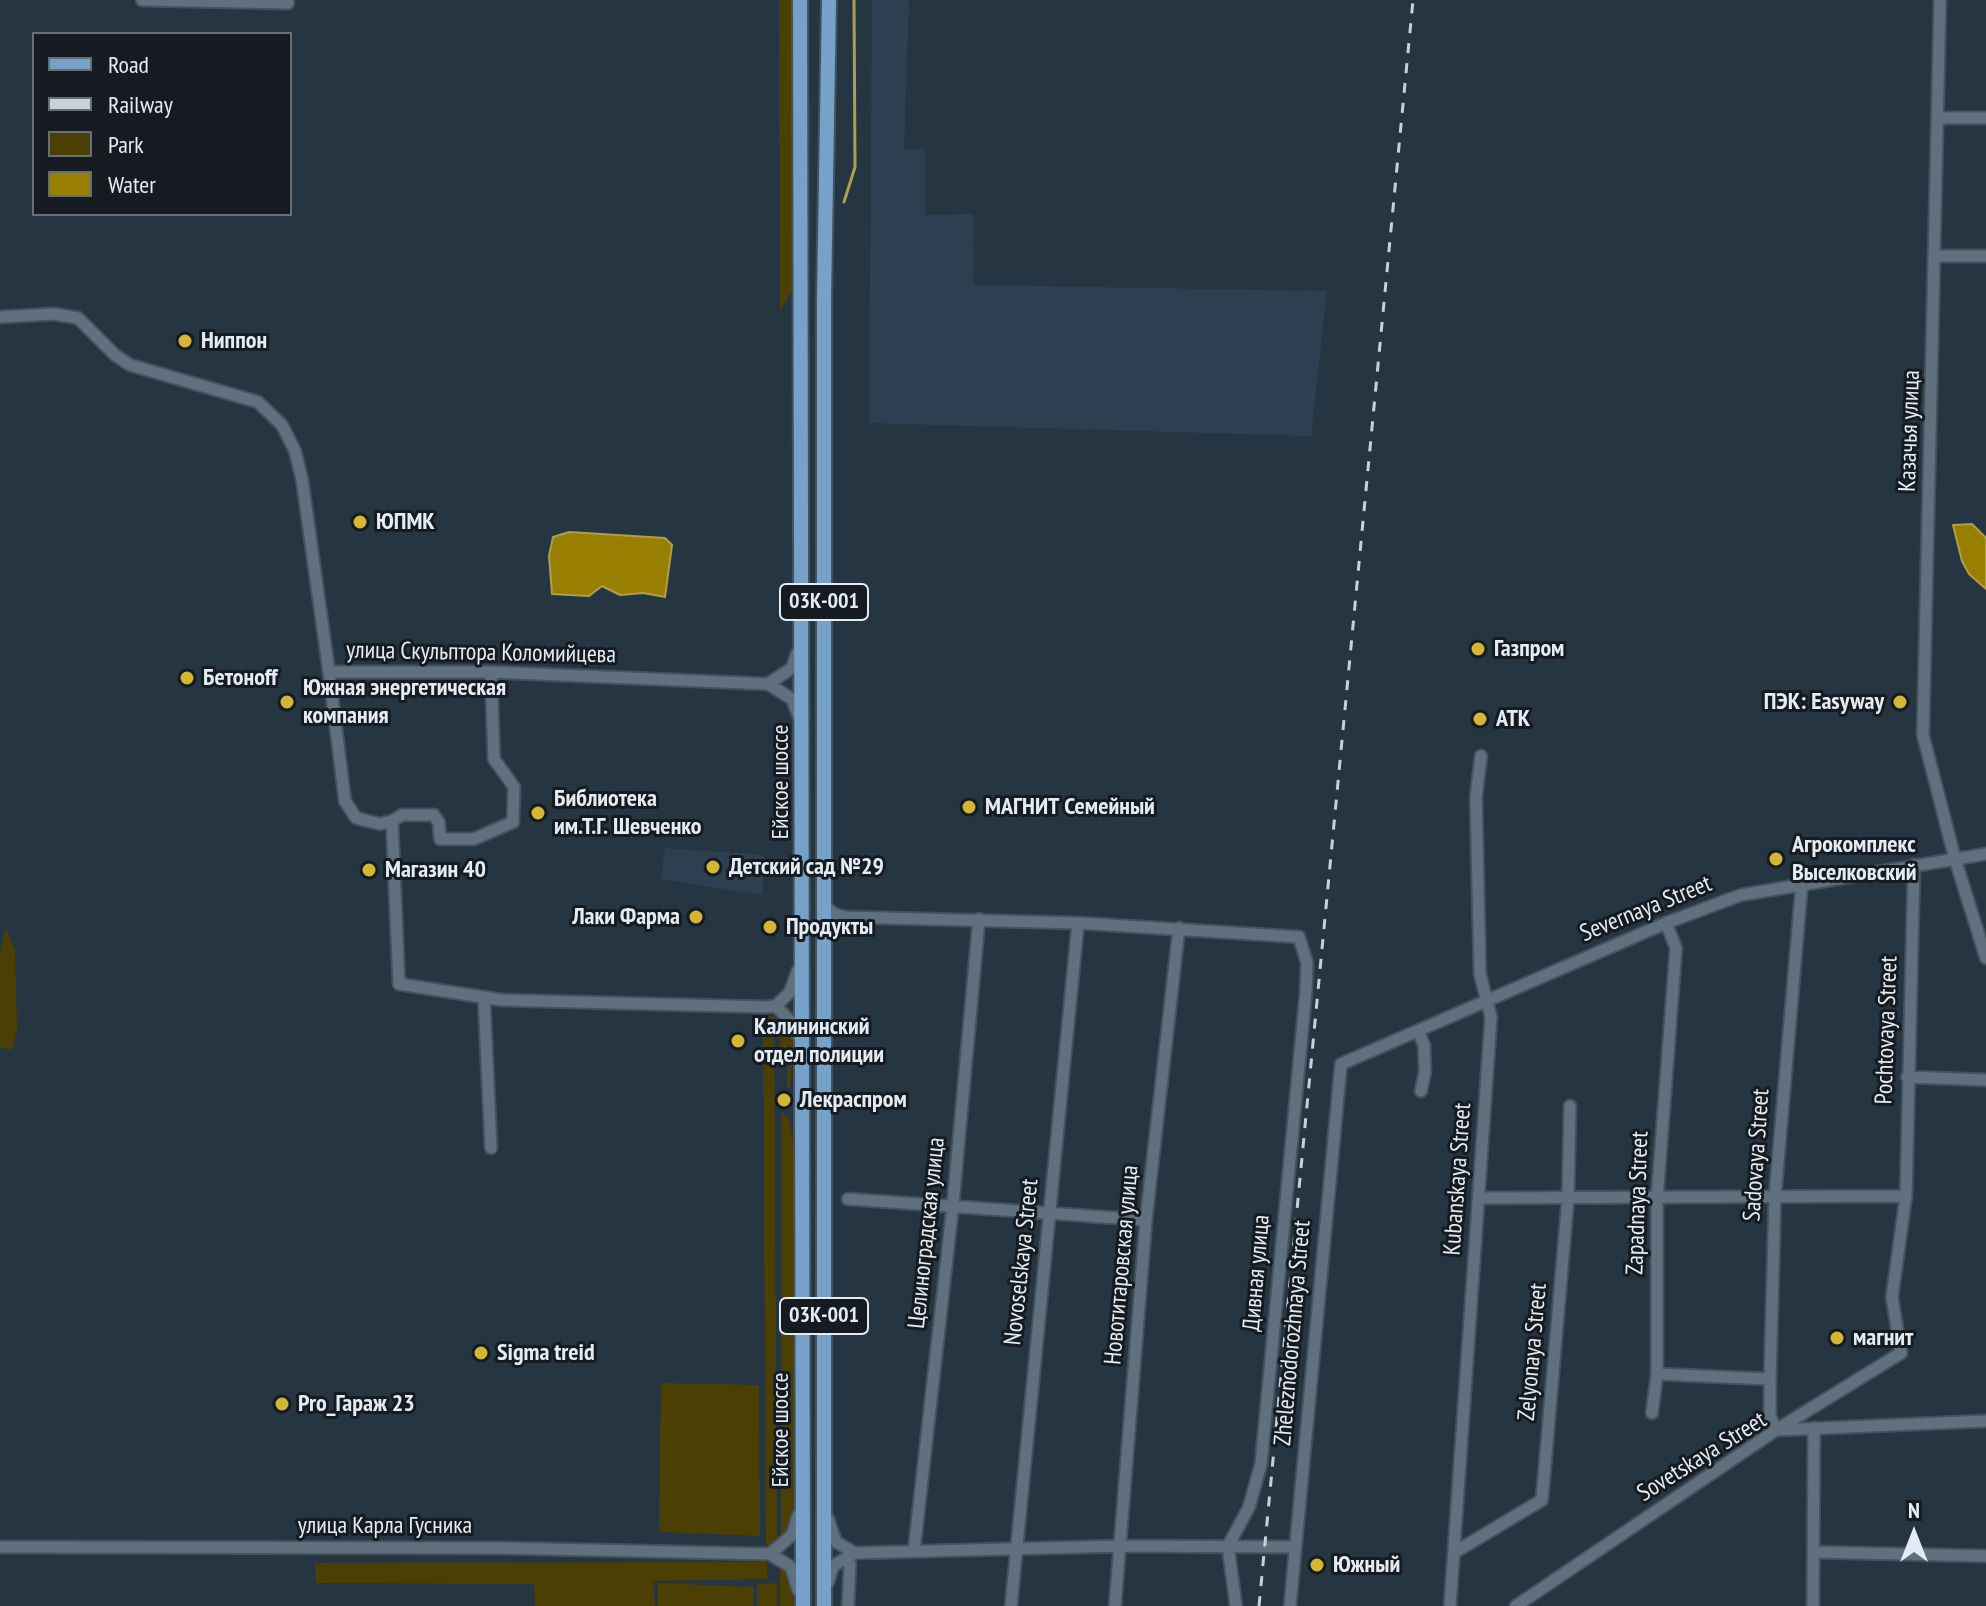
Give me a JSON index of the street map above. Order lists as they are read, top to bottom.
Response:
{
  "streets": {
    "main road": ["03К-001", "Ейское шоссе"],
    "street": [
      "Казачья улица",
      "улица Скульптора Коломийцева",
      "Severnaya Street",
      "Pochtovaya Street",
      "Sadovaya Street",
      "Kubanskaya Street",
      "Zapadnaya Street",
      "Целиноградская улица",
      "Novoselskaya Street",
      "Новотитаровская улица",
      "Дивная улица",
      "Zheleznodorozhnaya Street",
      "Zelyonaya Street",
      "Sovetskaya Street",
      "улица Карла Гусника"
    ]
  },
  "crossings": [
    ["Казачья улица", "Severnaya Street"],
    ["Severnaya Street", "Pochtovaya Street"],
    ["Severnaya Street", "Sadovaya Street"],
    ["Severnaya Street", "Kubanskaya Street"],
    ["Severnaya Street", "Zapadnaya Street"],
    ["Severnaya Street", "Zheleznodorozhnaya Street"],
    ["Pochtovaya Street", "Sadovaya Street"],
    ["Pochtovaya Street", "Sovetskaya Street"],
    ["Sadovaya Street", "Sovetskaya Street"],
    ["Kubanskaya Street", "Zelyonaya Street"],
    ["Новотитаровская улица", "Дивная улица"]
  ],
  "places": [
    "Ниппон",
    "ЮПМК",
    "Газпром",
    "Бетонoff",
    "Южная энергетическая компания",
    "ПЭК: Easyway",
    "АТК",
    "МАГНИТ Семейный",
    "Библиотека им.Т.Г. Шевченко",
    "Агрокомплекс Выселковский",
    "Детский сад №29",
    "Магазин 40",
    "Лаки Фарма",
    "Продукты",
    "Калининский отдел полиции",
    "Лекраспром",
    "магнит",
    "Sigma treid",
    "Pro_Гараж 23",
    "Южный"
  ],
  "legend": [
    "Road",
    "Railway",
    "Park",
    "Water"
  ],
  "north": "top"
}
